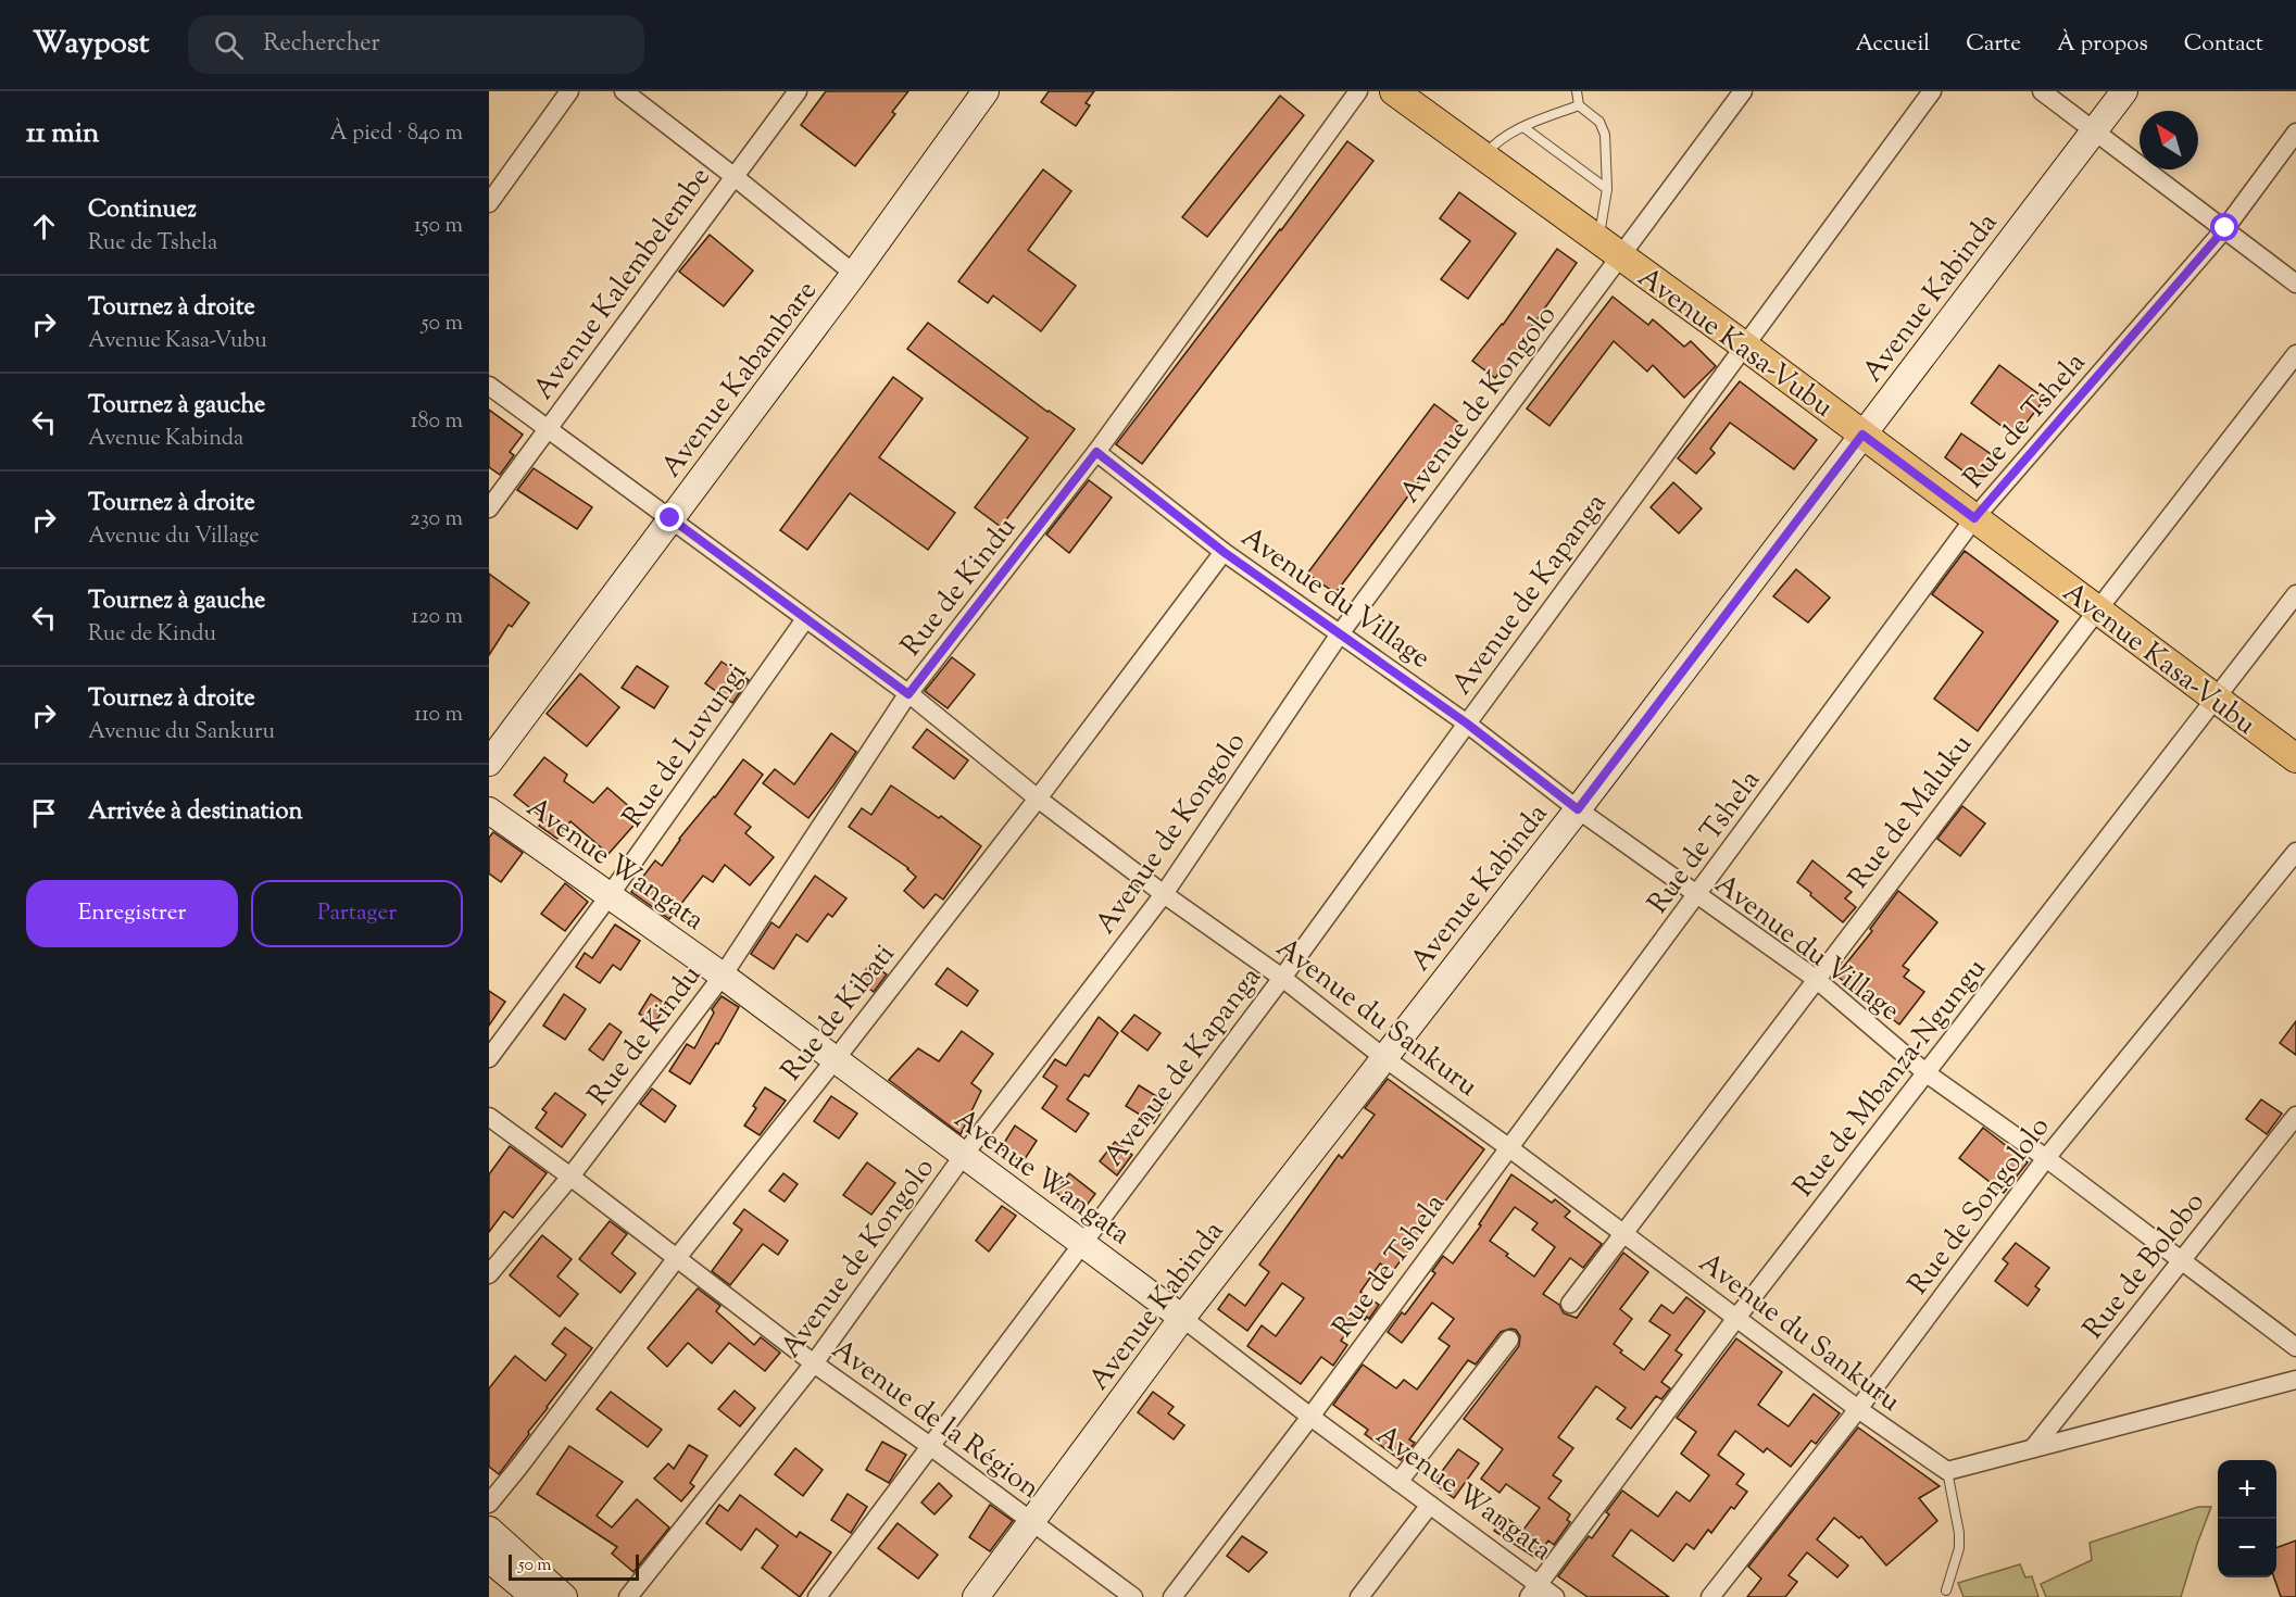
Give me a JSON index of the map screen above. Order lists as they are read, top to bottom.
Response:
{
  "streets": {
    "main road": ["Avenue Kasa-Vubu"],
    "street": [
      "Avenue Kalembelembe",
      "Avenue Kabinda",
      "Avenue Kabambare",
      "Avenue de Kongolo",
      "Rue de Tshela",
      "Rue de Kindu",
      "Avenue de Kapanga",
      "Avenue du Village",
      "Rue de Luvungi",
      "Rue de Maluku",
      "Avenue Wangata",
      "Rue de Kibati",
      "Avenue du Sankuru",
      "Rue de Mbanza-Ngungu",
      "Rue de Songololo",
      "Rue de Bolobo",
      "Avenue de la Région"
    ]
  },
  "crossings": [
    ["Avenue Kalembelembe", "Avenue du Sankuru"],
    ["Avenue Kabinda", "Avenue Kasa-Vubu"],
    ["Avenue Kabinda", "Avenue du Village"],
    ["Avenue Kabinda", "Avenue Wangata"],
    ["Avenue Kabinda", "Avenue du Sankuru"],
    ["Avenue Kabinda", "Avenue de la Région"],
    ["Avenue Kasa-Vubu", "Avenue de Kongolo"],
    ["Avenue Kasa-Vubu", "Rue de Tshela"],
    ["Avenue Kasa-Vubu", "Avenue de Kapanga"],
    ["Avenue Kasa-Vubu", "Rue de Maluku"],
    ["Avenue Kasa-Vubu", "Rue de Mbanza-Ngungu"],
    ["Avenue Kabambare", "Avenue du Sankuru"],
    ["Avenue de Kongolo", "Avenue du Village"],
    ["Avenue de Kongolo", "Avenue Wangata"],
    ["Avenue de Kongolo", "Avenue du Sankuru"],
    ["Avenue de Kongolo", "Avenue de la Région"],
    ["Rue de Tshela", "Avenue du Village"],
    ["Rue de Tshela", "Avenue Wangata"],
    ["Rue de Tshela", "Avenue du Sankuru"],
    ["Rue de Kindu", "Avenue du Village"],
    ["Rue de Kindu", "Avenue Wangata"],
    ["Rue de Kindu", "Avenue du Sankuru"],
    ["Rue de Kindu", "Avenue de la Région"],
    ["Avenue de Kapanga", "Avenue du Village"],
    ["Avenue de Kapanga", "Avenue Wangata"],
    ["Avenue de Kapanga", "Avenue du Sankuru"],
    ["Avenue de Kapanga", "Avenue de la Région"],
    ["Avenue du Village", "Rue de Maluku"],
    ["Avenue du Village", "Rue de Kibati"],
    ["Avenue du Village", "Rue de Mbanza-Ngungu"],
    ["Avenue du Village", "Rue de Songololo"],
    ["Avenue du Village", "Rue de Bolobo"],
    ["Rue de Luvungi", "Avenue Wangata"],
    ["Rue de Luvungi", "Avenue du Sankuru"],
    ["Rue de Maluku", "Avenue du Sankuru"],
    ["Avenue Wangata", "Rue de Kibati"],
    ["Avenue Wangata", "Rue de Mbanza-Ngungu"],
    ["Rue de Kibati", "Avenue du Sankuru"],
    ["Rue de Kibati", "Avenue de la Région"],
    ["Avenue du Sankuru", "Rue de Mbanza-Ngungu"],
    ["Avenue du Sankuru", "Rue de Songololo"]
  ],
  "scale_bar": "50 m",
  "north": "top left",
  "page": {
    "header": "Waypost",
    "search": "Rechercher",
    "nav": [
      "Accueil",
      "Carte",
      "À propos",
      "Contact"
    ],
    "heading": ["11 min", "À pied · 840 m"],
    "list": [
      ["Continuez", "Rue de Tshela", "150 m"],
      ["Tournez à droite", "Avenue Kasa-Vubu", "50 m"],
      ["Tournez à gauche", "Avenue Kabinda", "180 m"],
      ["Tournez à droite", "Avenue du Village", "230 m"],
      ["Tournez à gauche", "Rue de Kindu", "120 m"],
      ["Tournez à droite", "Avenue du Sankuru", "110 m"],
      "Arrivée à destination"
    ],
    "buttons": ["Enregistrer", "Partager"],
    "map_buttons": ["+", "−"],
    "scale": "50 m"
  }
}
